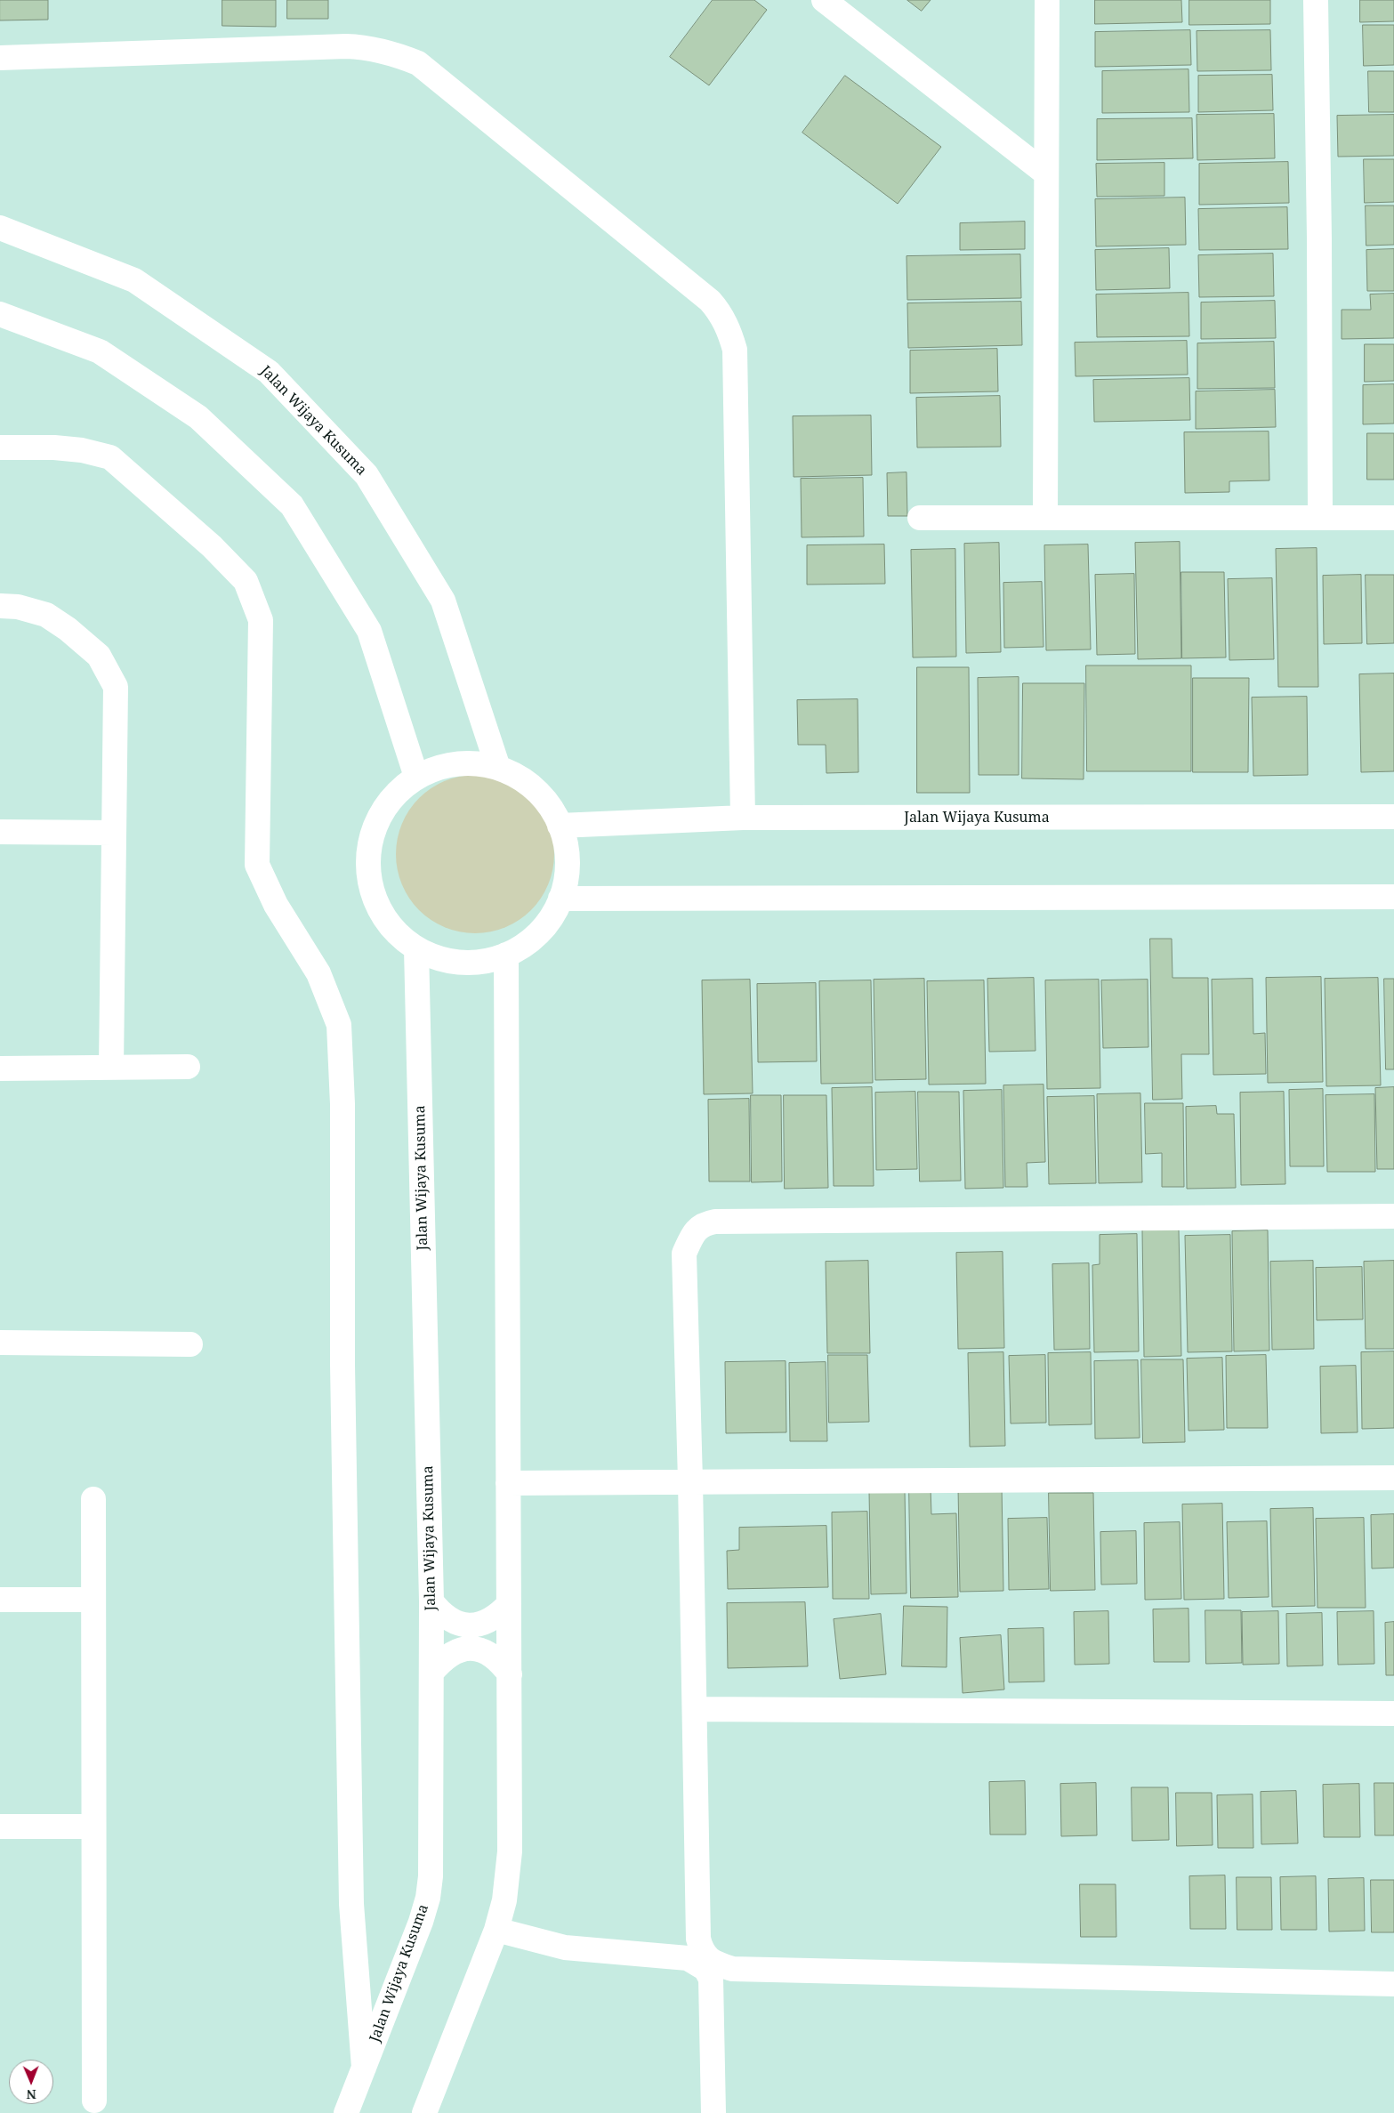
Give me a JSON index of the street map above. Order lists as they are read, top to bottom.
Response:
{
  "streets": {
    "street": ["Jalan Wijaya Kusuma"]
  },
  "north": "bottom"
}
